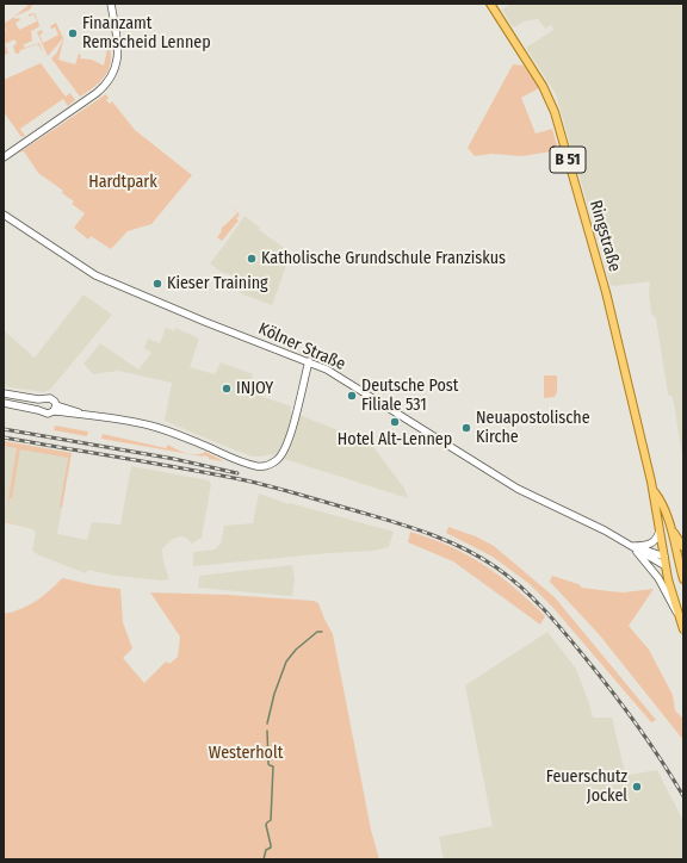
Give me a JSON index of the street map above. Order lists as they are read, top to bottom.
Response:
{
  "streets": {
    "main road": ["B 51", "Ringstraße", "Kölner Straße"]
  },
  "crossings": [
    ["Ringstraße", "Kölner Straße"]
  ],
  "parks": ["Hardtpark", "Westerholt"],
  "places": [
    "Finanzamt Remscheid Lennep",
    "Katholische Grundschule Franziskus",
    "Kieser Training",
    "INJOY",
    "Deutsche Post Filiale 531",
    "Hotel Alt-Lennep",
    "Neuapostolische Kirche",
    "Feuerschutz Jockel"
  ]
}
